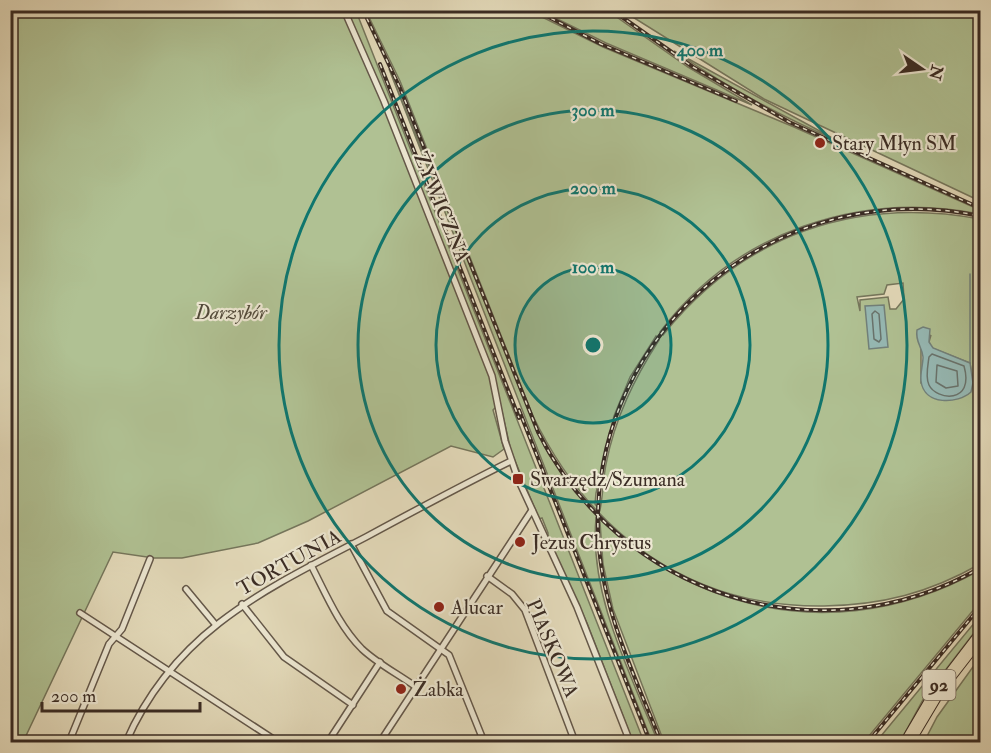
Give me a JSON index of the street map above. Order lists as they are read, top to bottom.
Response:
{
  "streets": {
    "main road": ["92"],
    "street": ["ŻYWICZNA", "TORTUNIA", "PIASKOWA"]
  },
  "crossings": [
    ["ŻYWICZNA", "TORTUNIA"]
  ],
  "parks": ["Darzybór"],
  "places": {
    "other": [
      "Stary Młyn SM",
      "Jezus Chrystus",
      "Alucar",
      "Żabka"
    ],
    "transit": ["Swarzędz/Szumana"]
  },
  "scale_bar": "200 m",
  "north": "right",
  "rings": [
    "400 m",
    "300 m",
    "200 m",
    "100 m"
  ]
}
